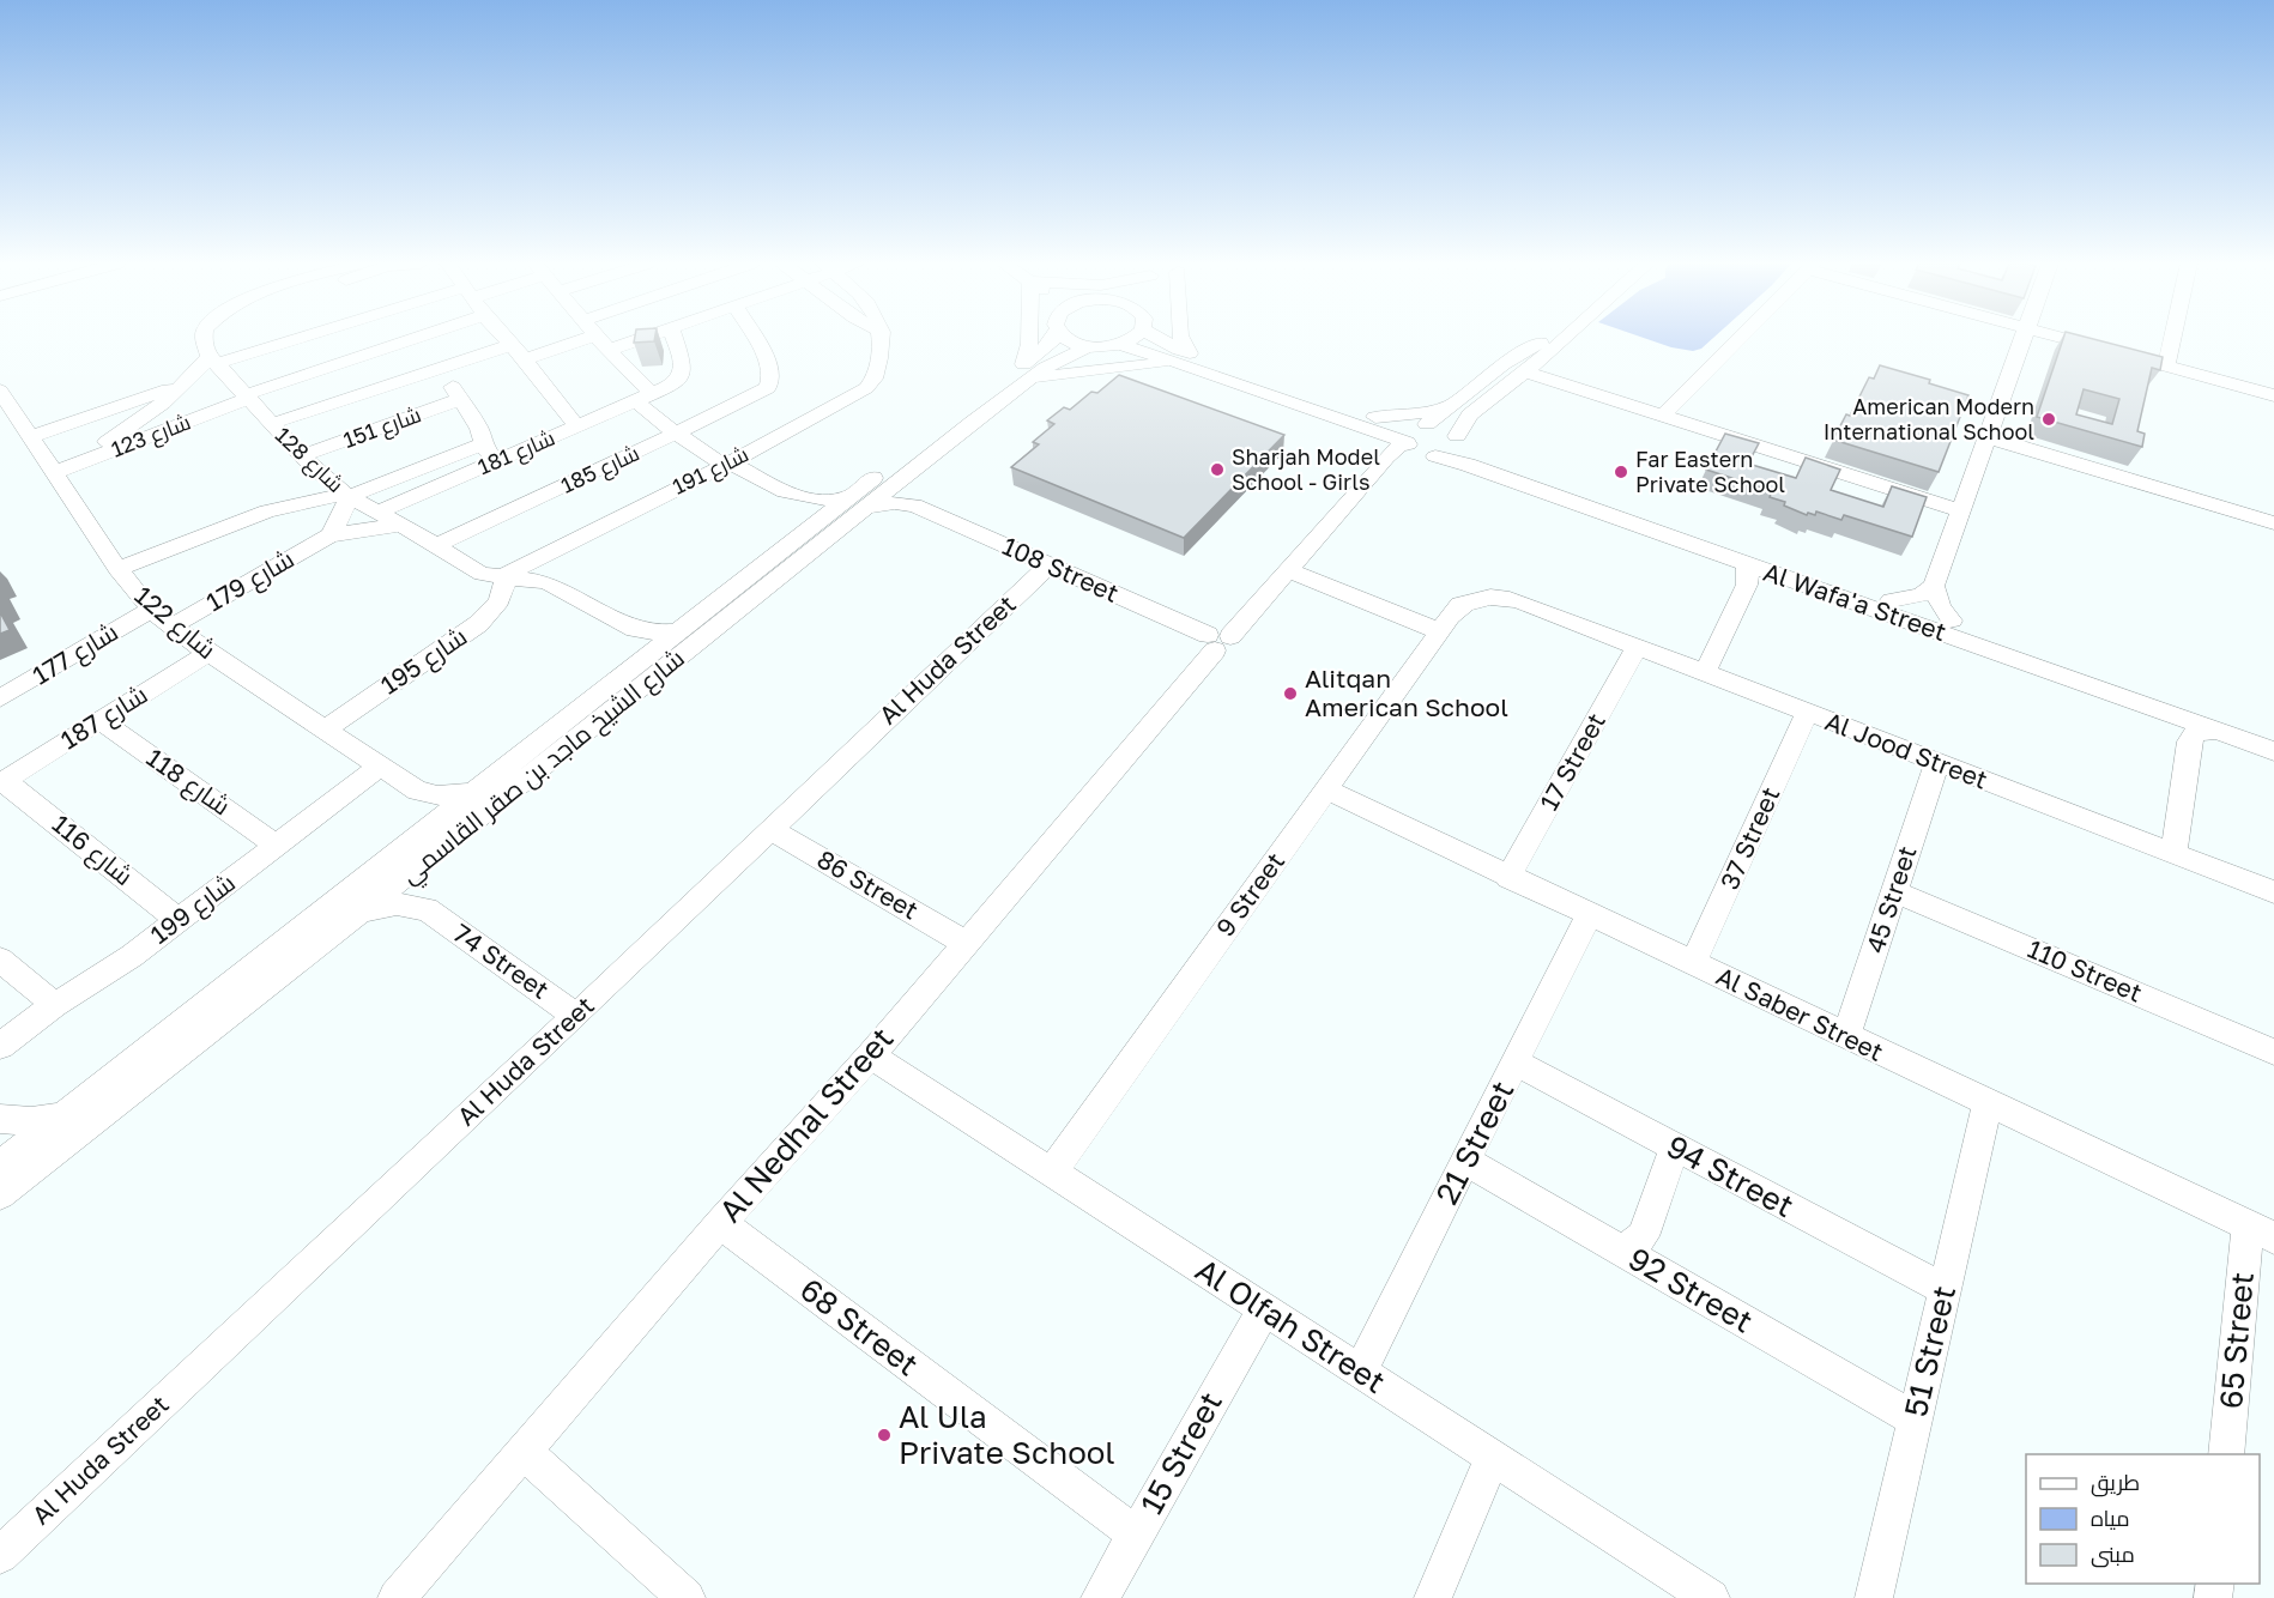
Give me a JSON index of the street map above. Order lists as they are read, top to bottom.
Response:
{
  "streets": {
    "street": [
      "شارع 151",
      "شارع 123",
      "شارع 181",
      "شارع 128",
      "شارع 185",
      "شارع 191",
      "108 Street",
      "شارع 179",
      "Al Wafa'a Street",
      "شارع 122",
      "شارع 177",
      "Al Huda Street",
      "شارع 195",
      "شارع 187",
      "Al Jood Street",
      "17 Street",
      "شارع الشيخ ماجد بن صقر القاسمي",
      "شارع 118",
      "37 Street",
      "شارع 116",
      "86 Street",
      "9 Street",
      "45 Street",
      "شارع 199",
      "74 Street",
      "110 Street",
      "Al Saber Street",
      "Al Nedhal Street",
      "21 Street",
      "94 Street",
      "92 Street",
      "Al Olfah Street",
      "68 Street",
      "65 Street",
      "51 Street",
      "15 Street"
    ]
  },
  "crossings": [
    ["شارع 151", "شارع 128"],
    ["شارع 123", "شارع 128"],
    ["شارع 123", "شارع 122"],
    ["شارع 181", "شارع 128"],
    ["شارع 128", "شارع 185"],
    ["شارع 128", "شارع 191"],
    ["شارع 128", "شارع 195"],
    ["شارع 191", "شارع 195"],
    ["108 Street", "Al Huda Street"],
    ["108 Street", "شارع الشيخ ماجد بن صقر القاسمي"],
    ["108 Street", "Al Nedhal Street"],
    ["شارع 179", "شارع 122"],
    ["شارع 122", "شارع 177"],
    ["شارع 122", "شارع 195"],
    ["شارع 122", "شارع 187"],
    ["شارع 122", "شارع الشيخ ماجد بن صقر القاسمي"],
    ["شارع 122", "شارع 199"],
    ["Al Huda Street", "86 Street"],
    ["Al Huda Street", "74 Street"],
    ["شارع 187", "شارع 118"],
    ["شارع 187", "شارع 116"],
    ["Al Jood Street", "17 Street"],
    ["Al Jood Street", "37 Street"],
    ["Al Jood Street", "9 Street"],
    ["Al Jood Street", "45 Street"],
    ["17 Street", "Al Saber Street"],
    ["شارع الشيخ ماجد بن صقر القاسمي", "74 Street"],
    ["شارع 118", "شارع 199"],
    ["37 Street", "Al Saber Street"],
    ["شارع 116", "شارع 199"],
    ["86 Street", "Al Nedhal Street"],
    ["9 Street", "Al Saber Street"],
    ["9 Street", "Al Olfah Street"],
    ["45 Street", "110 Street"],
    ["45 Street", "Al Saber Street"],
    ["Al Saber Street", "21 Street"],
    ["Al Saber Street", "65 Street"],
    ["Al Saber Street", "51 Street"],
    ["Al Nedhal Street", "Al Olfah Street"],
    ["Al Nedhal Street", "68 Street"],
    ["21 Street", "94 Street"],
    ["21 Street", "92 Street"],
    ["21 Street", "Al Olfah Street"],
    ["94 Street", "51 Street"],
    ["92 Street", "51 Street"],
    ["Al Olfah Street", "15 Street"],
    ["68 Street", "15 Street"]
  ],
  "places": [
    "American Modern International School",
    "Sharjah Model School - Girls",
    "Far Eastern Private School",
    "Alitqan American School",
    "Al Ula Private School"
  ],
  "legend": ["طريق", "مياه", "مبنى"]
}
